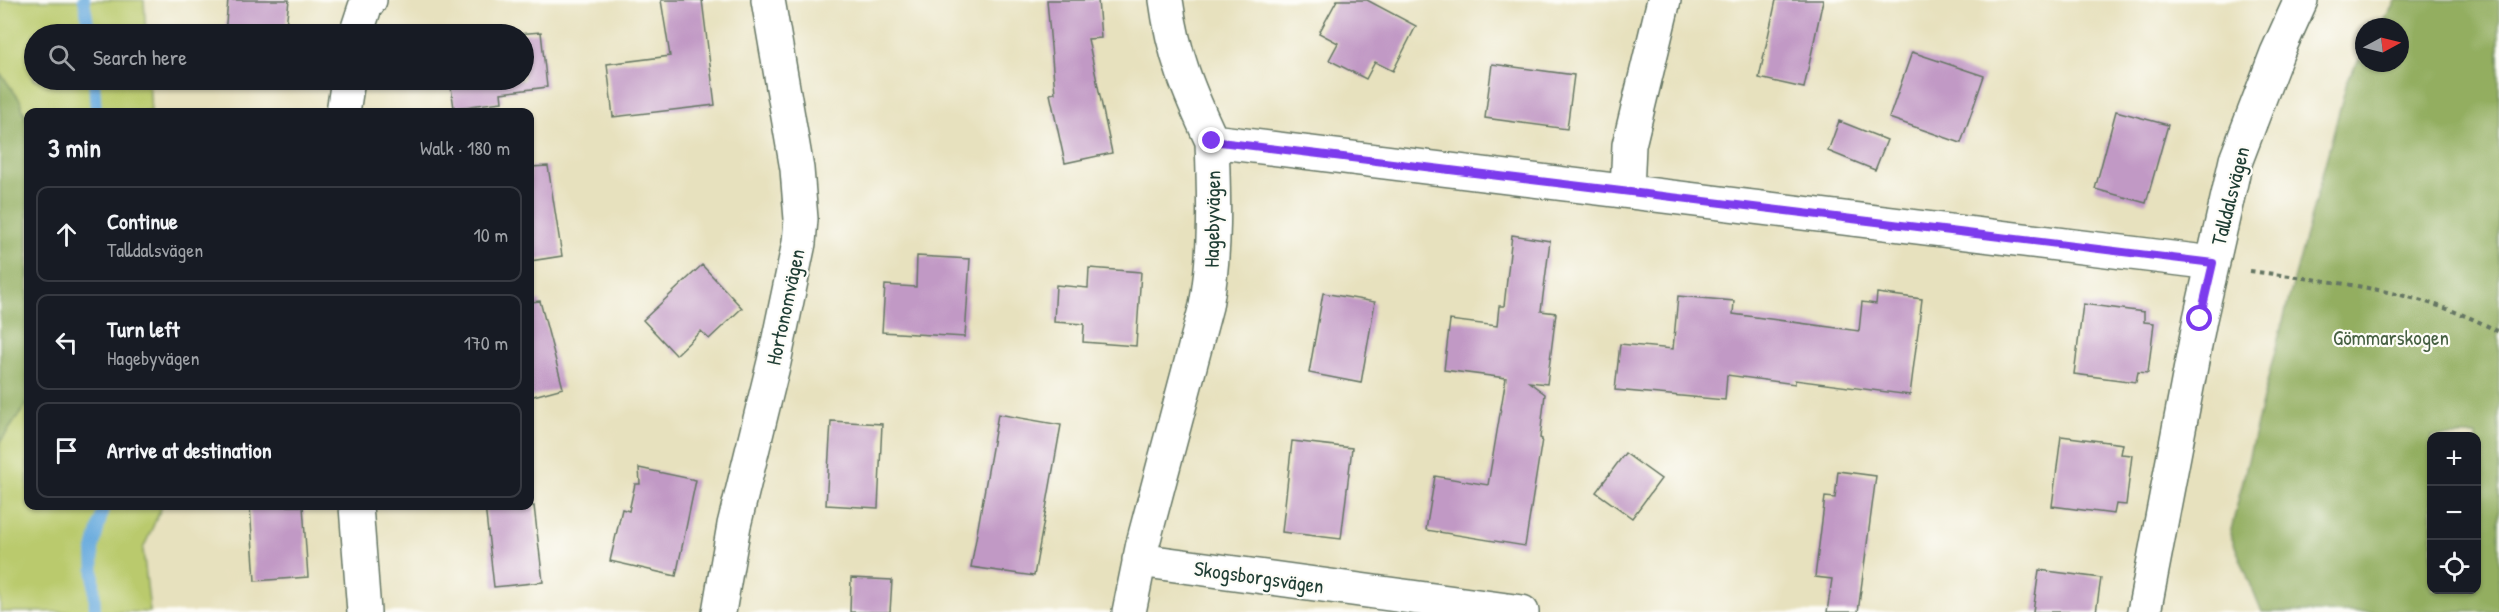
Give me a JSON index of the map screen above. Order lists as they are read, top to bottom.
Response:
{
  "streets": {
    "street": [
      "Talldalsvägen",
      "Hagebyvägen",
      "Hortonomvägen",
      "Skogsborgsvägen"
    ]
  },
  "crossings": [
    ["Talldalsvägen", "Hagebyvägen"],
    ["Hagebyvägen", "Skogsborgsvägen"]
  ],
  "parks": ["Gömmarskogen"],
  "north": "right",
  "page": {
    "search": "Search here",
    "heading": ["3 min", "Walk · 180 m"],
    "list": [
      ["Continue", "Talldalsvägen", "10 m"],
      ["Turn left", "Hagebyvägen", "170 m"],
      "Arrive at destination"
    ],
    "map_buttons": ["+", "−"]
  }
}
